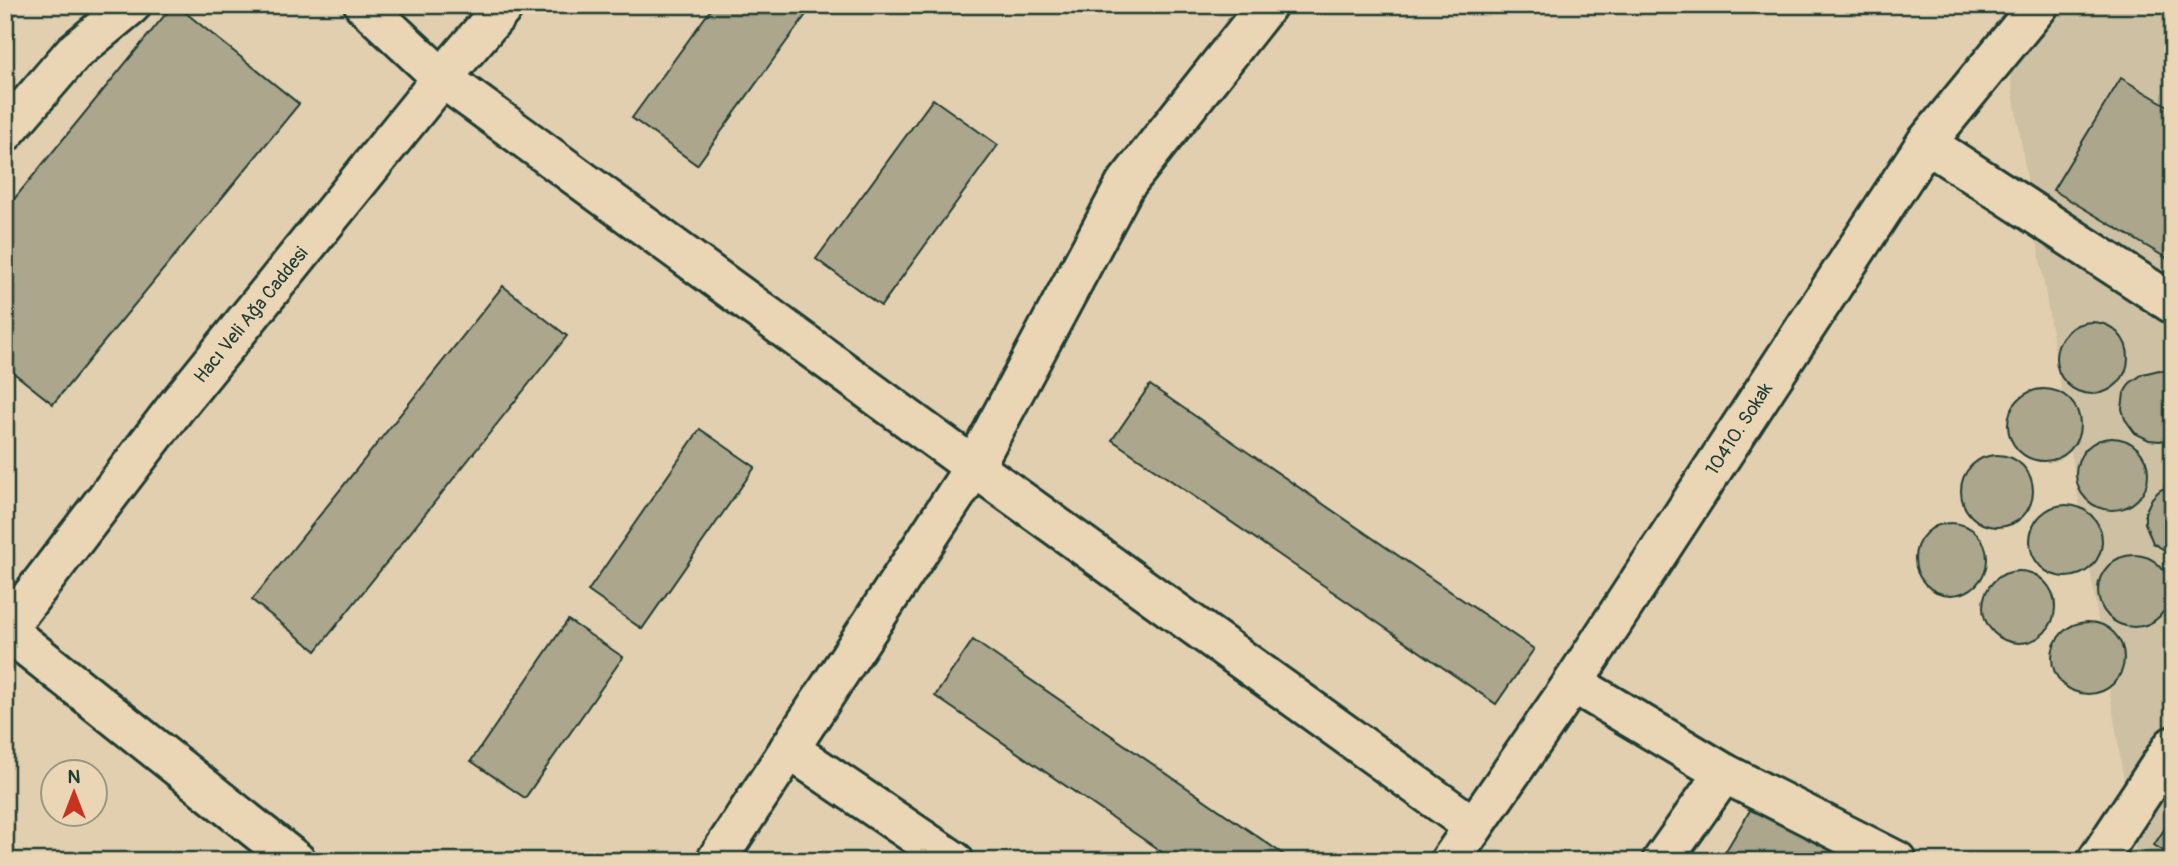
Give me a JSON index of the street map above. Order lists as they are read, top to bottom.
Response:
{
  "streets": {
    "street": ["Hacı Veli Ağa Caddesi", "10410. Sokak"]
  },
  "north": "top"
}
